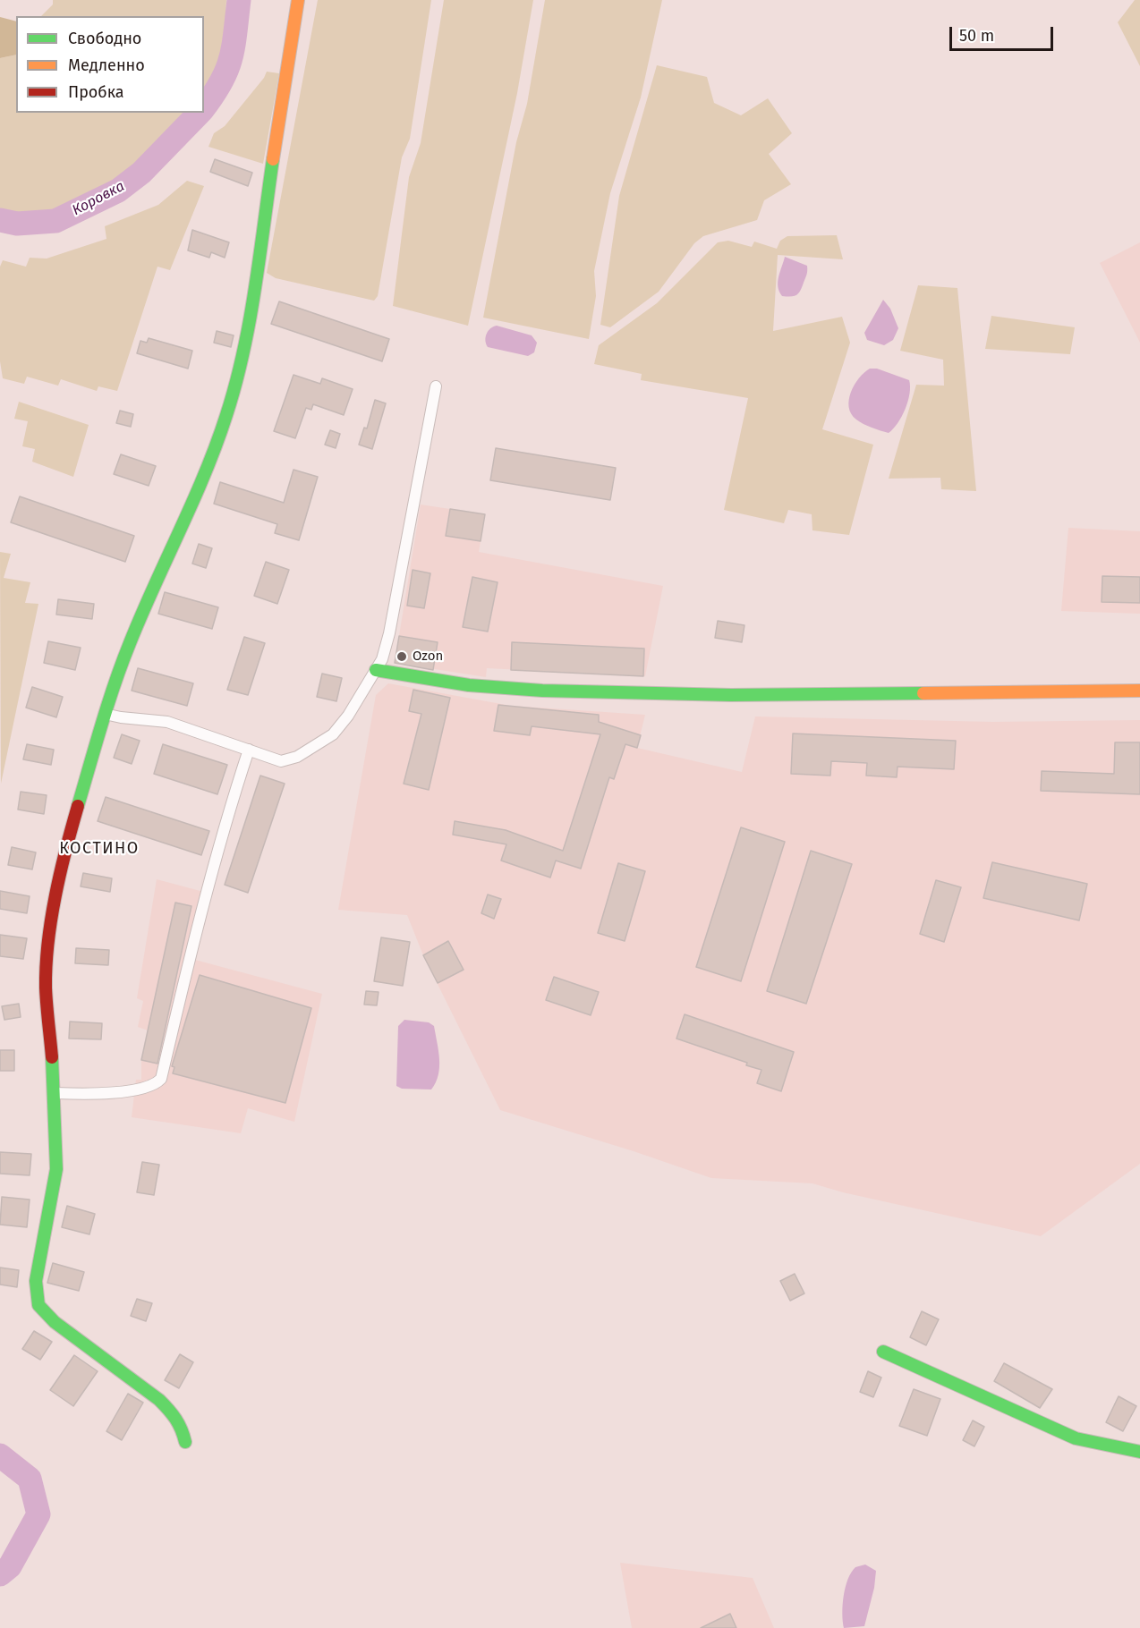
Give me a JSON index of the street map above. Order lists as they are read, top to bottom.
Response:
{
  "districts": ["КОСТИНО"],
  "water": ["Коровка"],
  "places": ["Ozon"],
  "legend": ["Свободно", "Медленно", "Пробка"],
  "scale_bar": "50 m"
}
